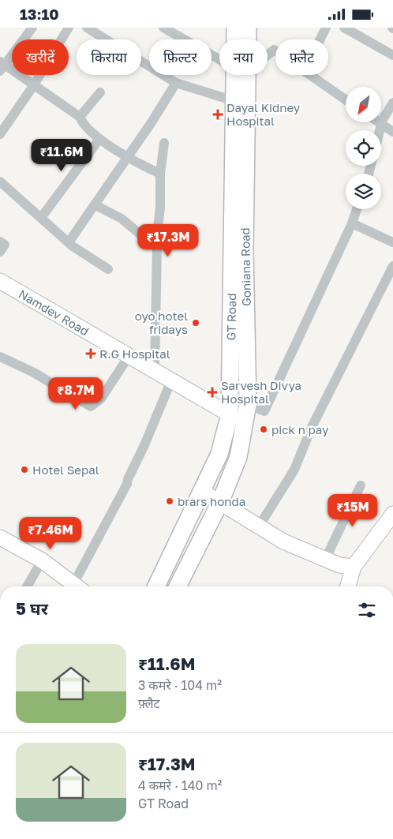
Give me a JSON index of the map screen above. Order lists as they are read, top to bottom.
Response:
{
  "streets": {
    "main road": ["Goniana Road", "GT Road"],
    "street": ["Namdev Road"]
  },
  "crossings": [
    ["Goniana Road", "GT Road"],
    ["Namdev Road", "GT Road"]
  ],
  "places": {
    "health": ["Dayal Kidney Hospital", "R.G Hospital", "Sarvesh Divya Hospital"],
    "other": [
      "oyo hotel fridays",
      "pick n pay",
      "Hotel Sepal",
      "brars honda"
    ]
  },
  "north": "bottom left",
  "page": {
    "status": "13:10",
    "chip": [
      "खरीदें",
      "किराया",
      "फ़िल्टर",
      "नया",
      "फ़्लैट"
    ],
    "price": [
      "₹11.6M",
      "₹17.3M",
      "₹8.7M",
      "₹15M",
      "₹7.46M"
    ],
    "heading": "5 घर",
    "list": [
      {
        "name": "₹11.6M",
        "note": "3 कमरे · 104 m² · फ़्लैट"
      },
      {
        "name": "₹17.3M",
        "note": "4 कमरे · 140 m² · GT Road"
      }
    ]
  }
}
